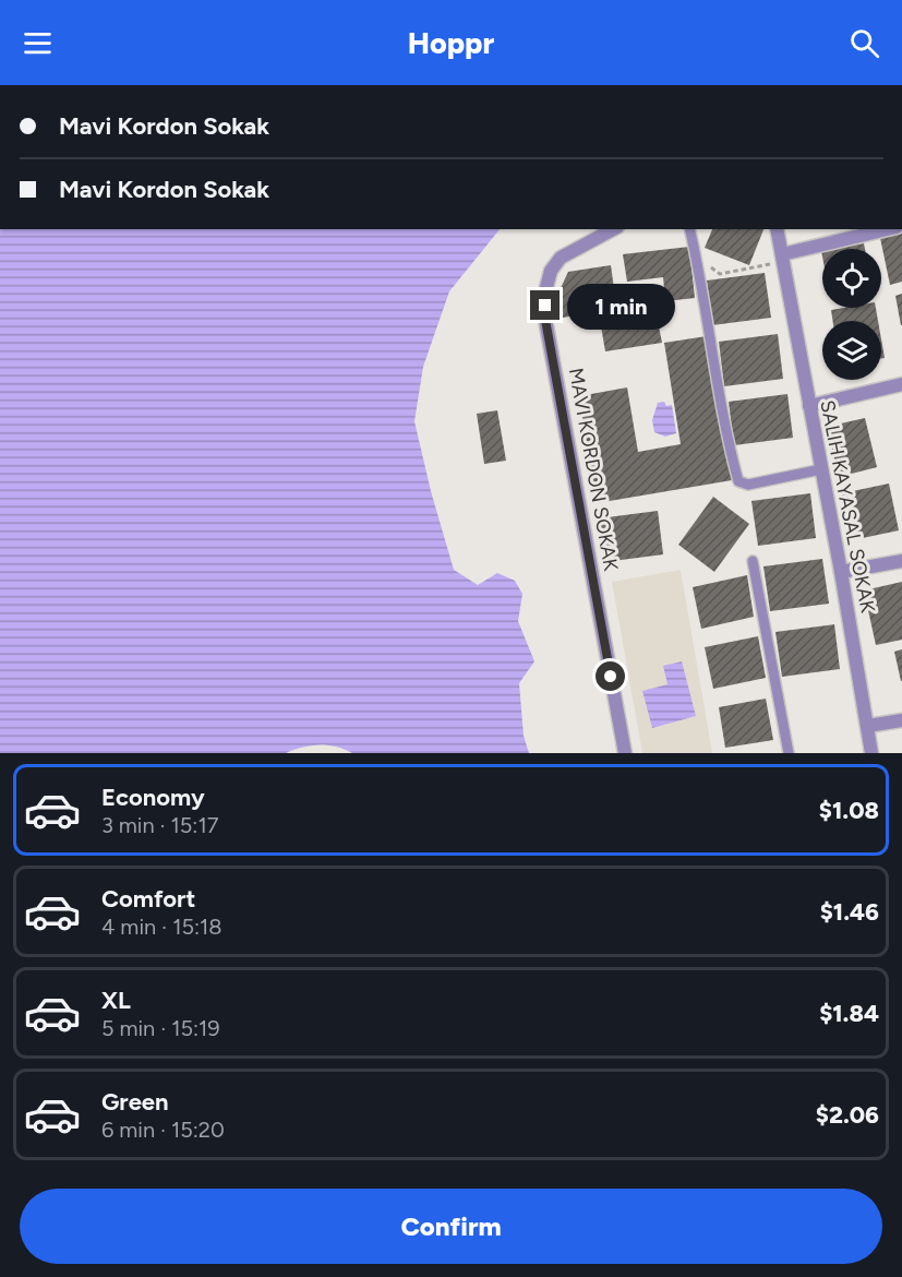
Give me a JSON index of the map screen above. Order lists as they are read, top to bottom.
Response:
{
  "streets": {
    "street": ["MAVI KORDON SOKAK", "SALIH KAYASAL SOKAK"]
  },
  "page": {
    "header": "Hoppr",
    "banner": ["Mavi Kordon Sokak", "Mavi Kordon Sokak"],
    "bubble": "1 min",
    "list": [
      {
        "name": "Economy",
        "note": "3 min · 15:17",
        "value": "$1.08"
      },
      {
        "name": "Comfort",
        "note": "4 min · 15:18",
        "value": "$1.46"
      },
      {
        "name": "XL",
        "note": "5 min · 15:19",
        "value": "$1.84"
      },
      {
        "name": "Green",
        "note": "6 min · 15:20",
        "value": "$2.06"
      }
    ],
    "buttons": "Confirm"
  }
}
